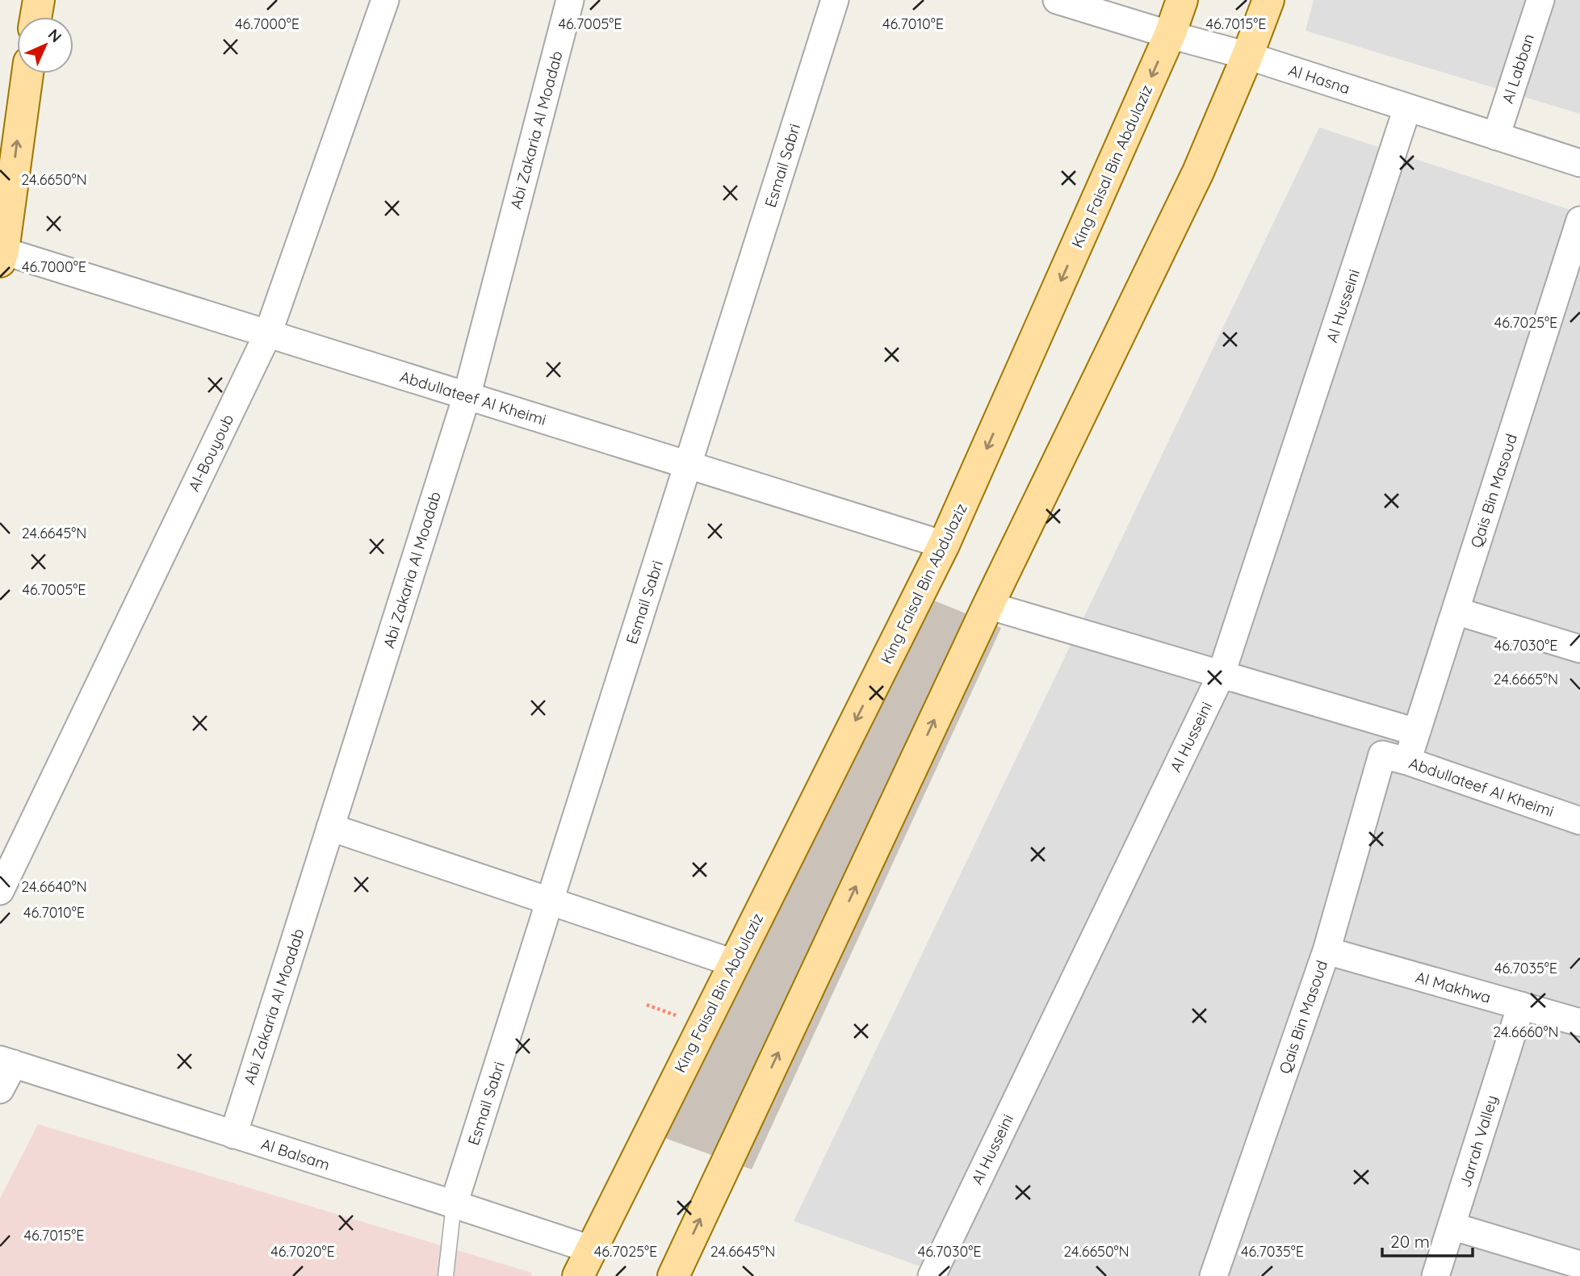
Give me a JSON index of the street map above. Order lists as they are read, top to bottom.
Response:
{
  "streets": {
    "main road": ["King Faisal Bin Abdulaziz"],
    "street": [
      "Al Labban",
      "Al Hasna",
      "Abi Zakaria Al Moadab",
      "Esmail Sabri",
      "Al Husseini",
      "Abdullateef Al Kheimi",
      "Al-Bouyoub",
      "Qais Bin Masoud",
      "Al Makhwa",
      "Jarrah Valley",
      "Al Balsam"
    ]
  },
  "crossings": [
    ["Al Labban", "Al Hasna"],
    ["Al Hasna", "King Faisal Bin Abdulaziz"],
    ["Al Hasna", "Al Husseini"],
    ["Abi Zakaria Al Moadab", "Abdullateef Al Kheimi"],
    ["Abi Zakaria Al Moadab", "Al Balsam"],
    ["Esmail Sabri", "Abdullateef Al Kheimi"],
    ["Esmail Sabri", "Al Balsam"],
    ["King Faisal Bin Abdulaziz", "Abdullateef Al Kheimi"],
    ["King Faisal Bin Abdulaziz", "Al Balsam"],
    ["Abdullateef Al Kheimi", "Al-Bouyoub"],
    ["Abdullateef Al Kheimi", "Qais Bin Masoud"],
    ["Qais Bin Masoud", "Al Makhwa"],
    ["Al Makhwa", "Jarrah Valley"]
  ],
  "scale_bar": "20 m",
  "north": "top right",
  "coordinates": [
    "46.7000°E",
    "46.7005°E",
    "46.7010°E",
    "46.7015°E",
    "24.6650°N",
    "46.7025°E",
    "24.6645°N",
    "46.7030°E",
    "24.6665°N",
    "24.6640°N",
    "46.7035°E",
    "24.6660°N",
    "46.7020°E"
  ]
}
